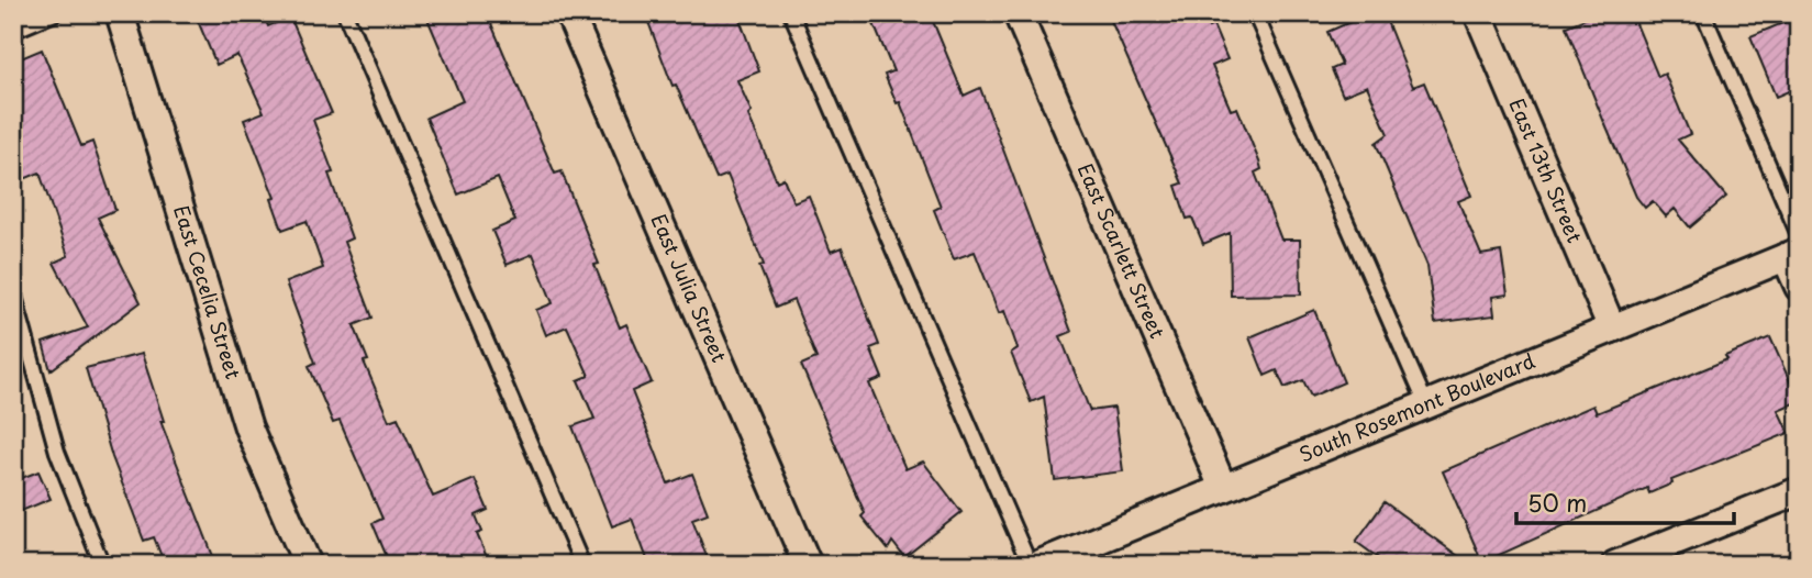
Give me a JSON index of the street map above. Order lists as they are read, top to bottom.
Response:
{
  "streets": {
    "street": [
      "East 13th Street",
      "East Scarlett Street",
      "East Julia Street",
      "East Cecelia Street",
      "South Rosemont Boulevard"
    ]
  },
  "crossings": [
    ["East 13th Street", "South Rosemont Boulevard"],
    ["East Scarlett Street", "South Rosemont Boulevard"]
  ],
  "scale_bar": "50 m"
}
